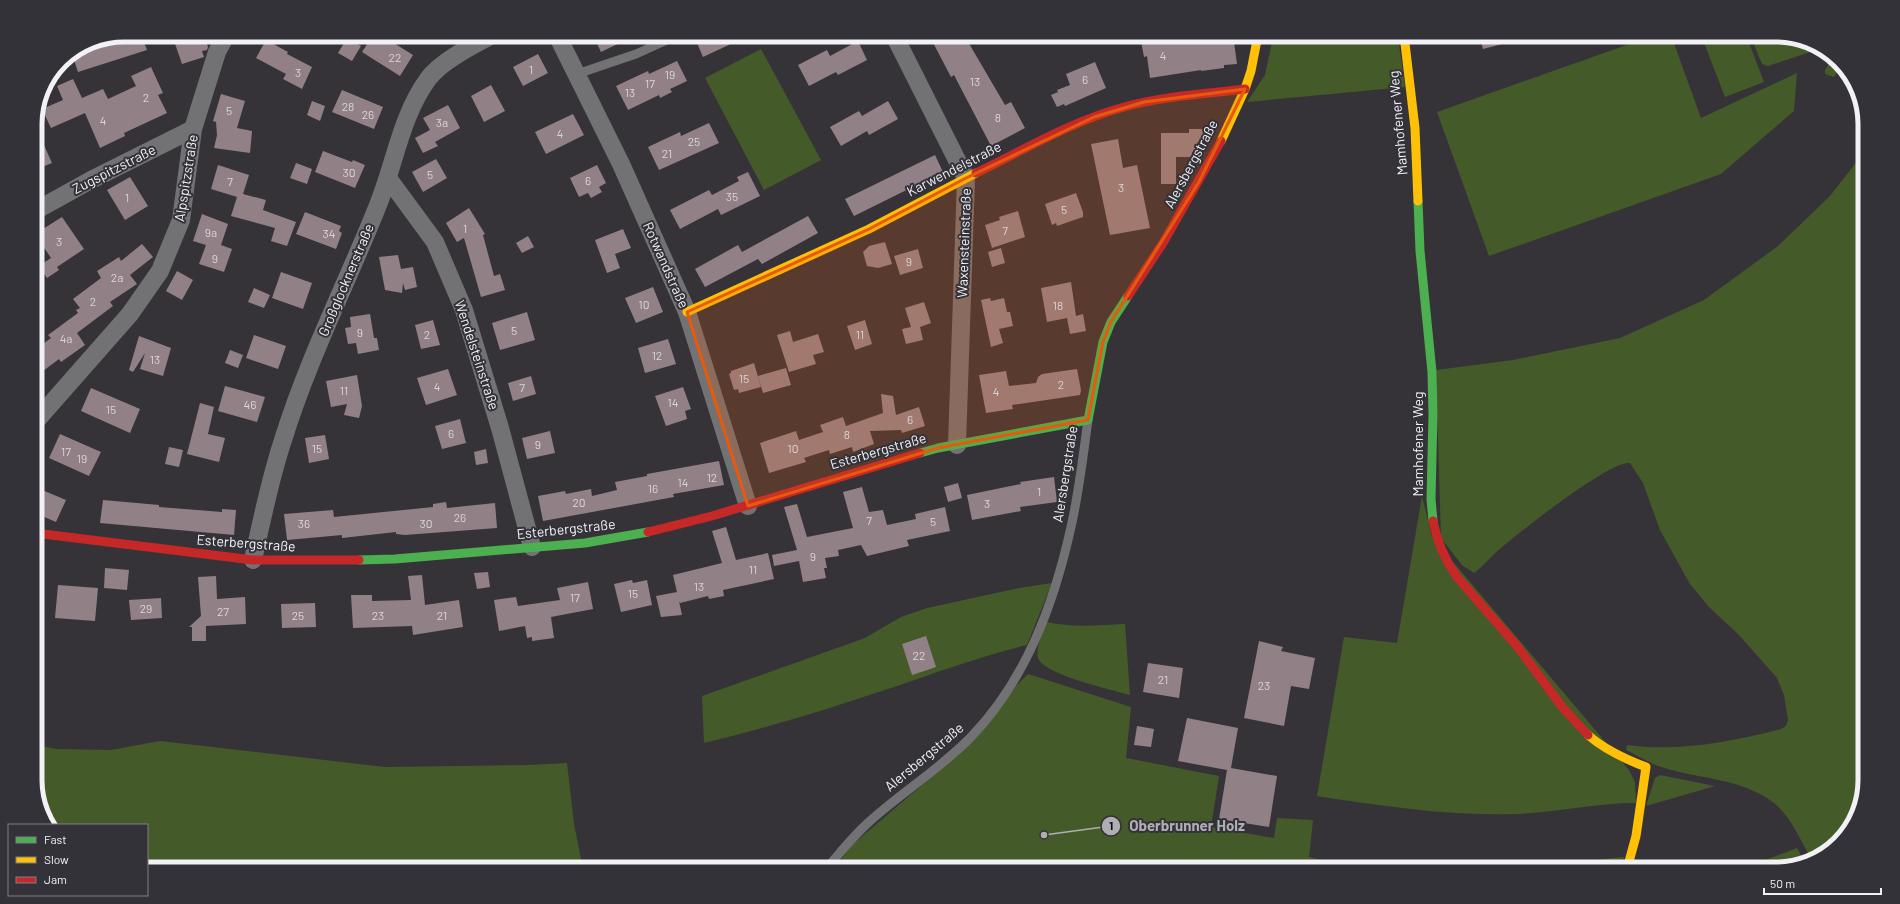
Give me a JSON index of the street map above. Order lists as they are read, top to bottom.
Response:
{
  "streets": {
    "street": [
      "Mamhofener Weg",
      "Alersbergstraße",
      "Zugspitzstraße",
      "Karwendelstraße",
      "Alpspitzstraße",
      "Waxensteinstraße",
      "Rotwandstraße",
      "Großglocknerstraße",
      "Wendelsteinstraße",
      "Esterbergstraße"
    ]
  },
  "crossings": [
    ["Alersbergstraße", "Karwendelstraße"],
    ["Alersbergstraße", "Esterbergstraße"],
    ["Zugspitzstraße", "Alpspitzstraße"],
    ["Karwendelstraße", "Waxensteinstraße"],
    ["Karwendelstraße", "Rotwandstraße"],
    ["Waxensteinstraße", "Esterbergstraße"],
    ["Rotwandstraße", "Esterbergstraße"],
    ["Großglocknerstraße", "Wendelsteinstraße"],
    ["Großglocknerstraße", "Esterbergstraße"],
    ["Wendelsteinstraße", "Esterbergstraße"]
  ],
  "places": ["Oberbrunner Holz"],
  "house_numbers": [
    "4",
    "22",
    "1",
    "3",
    "19",
    "6",
    "13",
    "17",
    "13",
    "2",
    "28",
    "5",
    "26",
    "8",
    "4",
    "3a",
    "4",
    "25",
    "21",
    "30",
    "5",
    "6",
    "7",
    "3",
    "35",
    "1",
    "5",
    "1",
    "7",
    "9a",
    "34",
    "3",
    "9",
    "9",
    "2a",
    "2",
    "10",
    "18",
    "5",
    "9",
    "2",
    "11",
    "4a",
    "12",
    "13",
    "15",
    "2",
    "4",
    "7",
    "11",
    "4",
    "14",
    "46",
    "15",
    "6",
    "6",
    "8",
    "9",
    "15",
    "10",
    "17",
    "19",
    "12",
    "14",
    "16",
    "1",
    "20",
    "3",
    "26",
    "7",
    "5",
    "36",
    "30",
    "9",
    "11",
    "13",
    "15",
    "17",
    "29",
    "27",
    "25",
    "23",
    "21",
    "22",
    "21",
    "23"
  ],
  "legend": ["Fast", "Slow", "Jam"],
  "scale_bar": "50 m"
}
